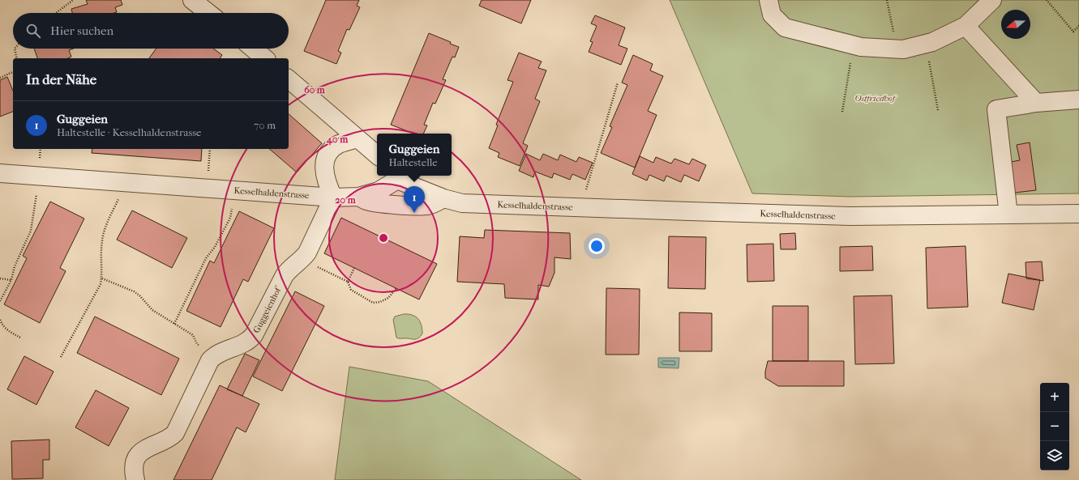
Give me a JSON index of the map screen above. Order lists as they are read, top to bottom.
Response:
{
  "streets": {
    "street": ["Kesselhaldenstrasse", "Guggeienhof"]
  },
  "crossings": [
    ["Kesselhaldenstrasse", "Guggeienhof"]
  ],
  "parks": ["Ostfriedhof"],
  "north": "left",
  "page": {
    "search": "Hier suchen",
    "heading": "In der Nähe",
    "list": [
      {
        "mark": "1",
        "name": "Guggeien",
        "note": "Haltestelle · Kesselhaldenstrasse",
        "value": "70 m"
      }
    ],
    "popup": ["Guggeien", "Haltestelle"],
    "pins": "1",
    "map_buttons": ["+", "−"]
  },
  "rings": ["60 m", "40 m", "20 m"]
}
